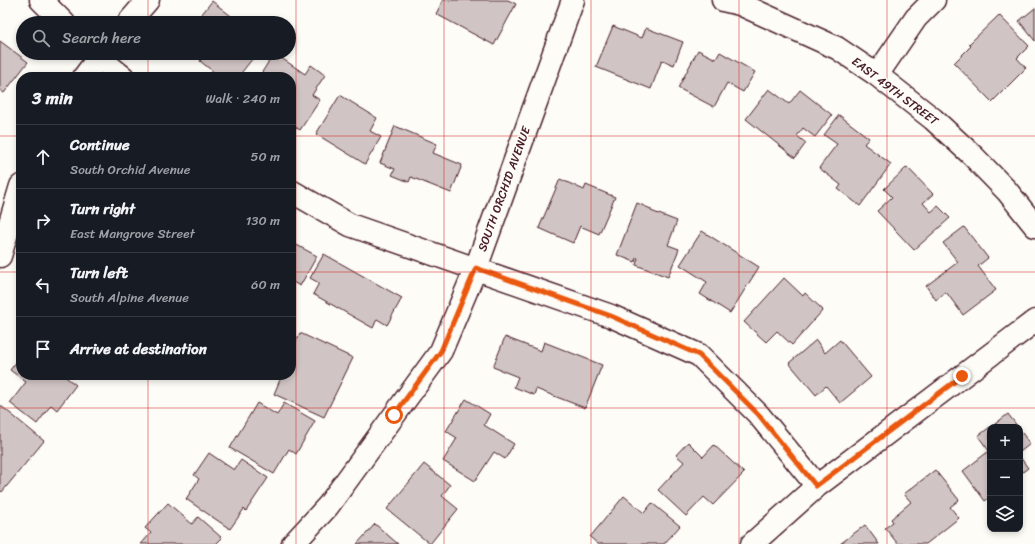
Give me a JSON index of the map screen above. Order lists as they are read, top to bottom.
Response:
{
  "streets": {
    "street": ["EAST 49TH STREET", "SOUTH ORCHID AVENUE"]
  },
  "page": {
    "search": "Search here",
    "heading": ["3 min", "Walk · 240 m"],
    "list": [
      ["Continue", "South Orchid Avenue", "50 m"],
      ["Turn right", "East Mangrove Street", "130 m"],
      ["Turn left", "South Alpine Avenue", "60 m"],
      "Arrive at destination"
    ],
    "map_buttons": ["+", "−"]
  }
}
